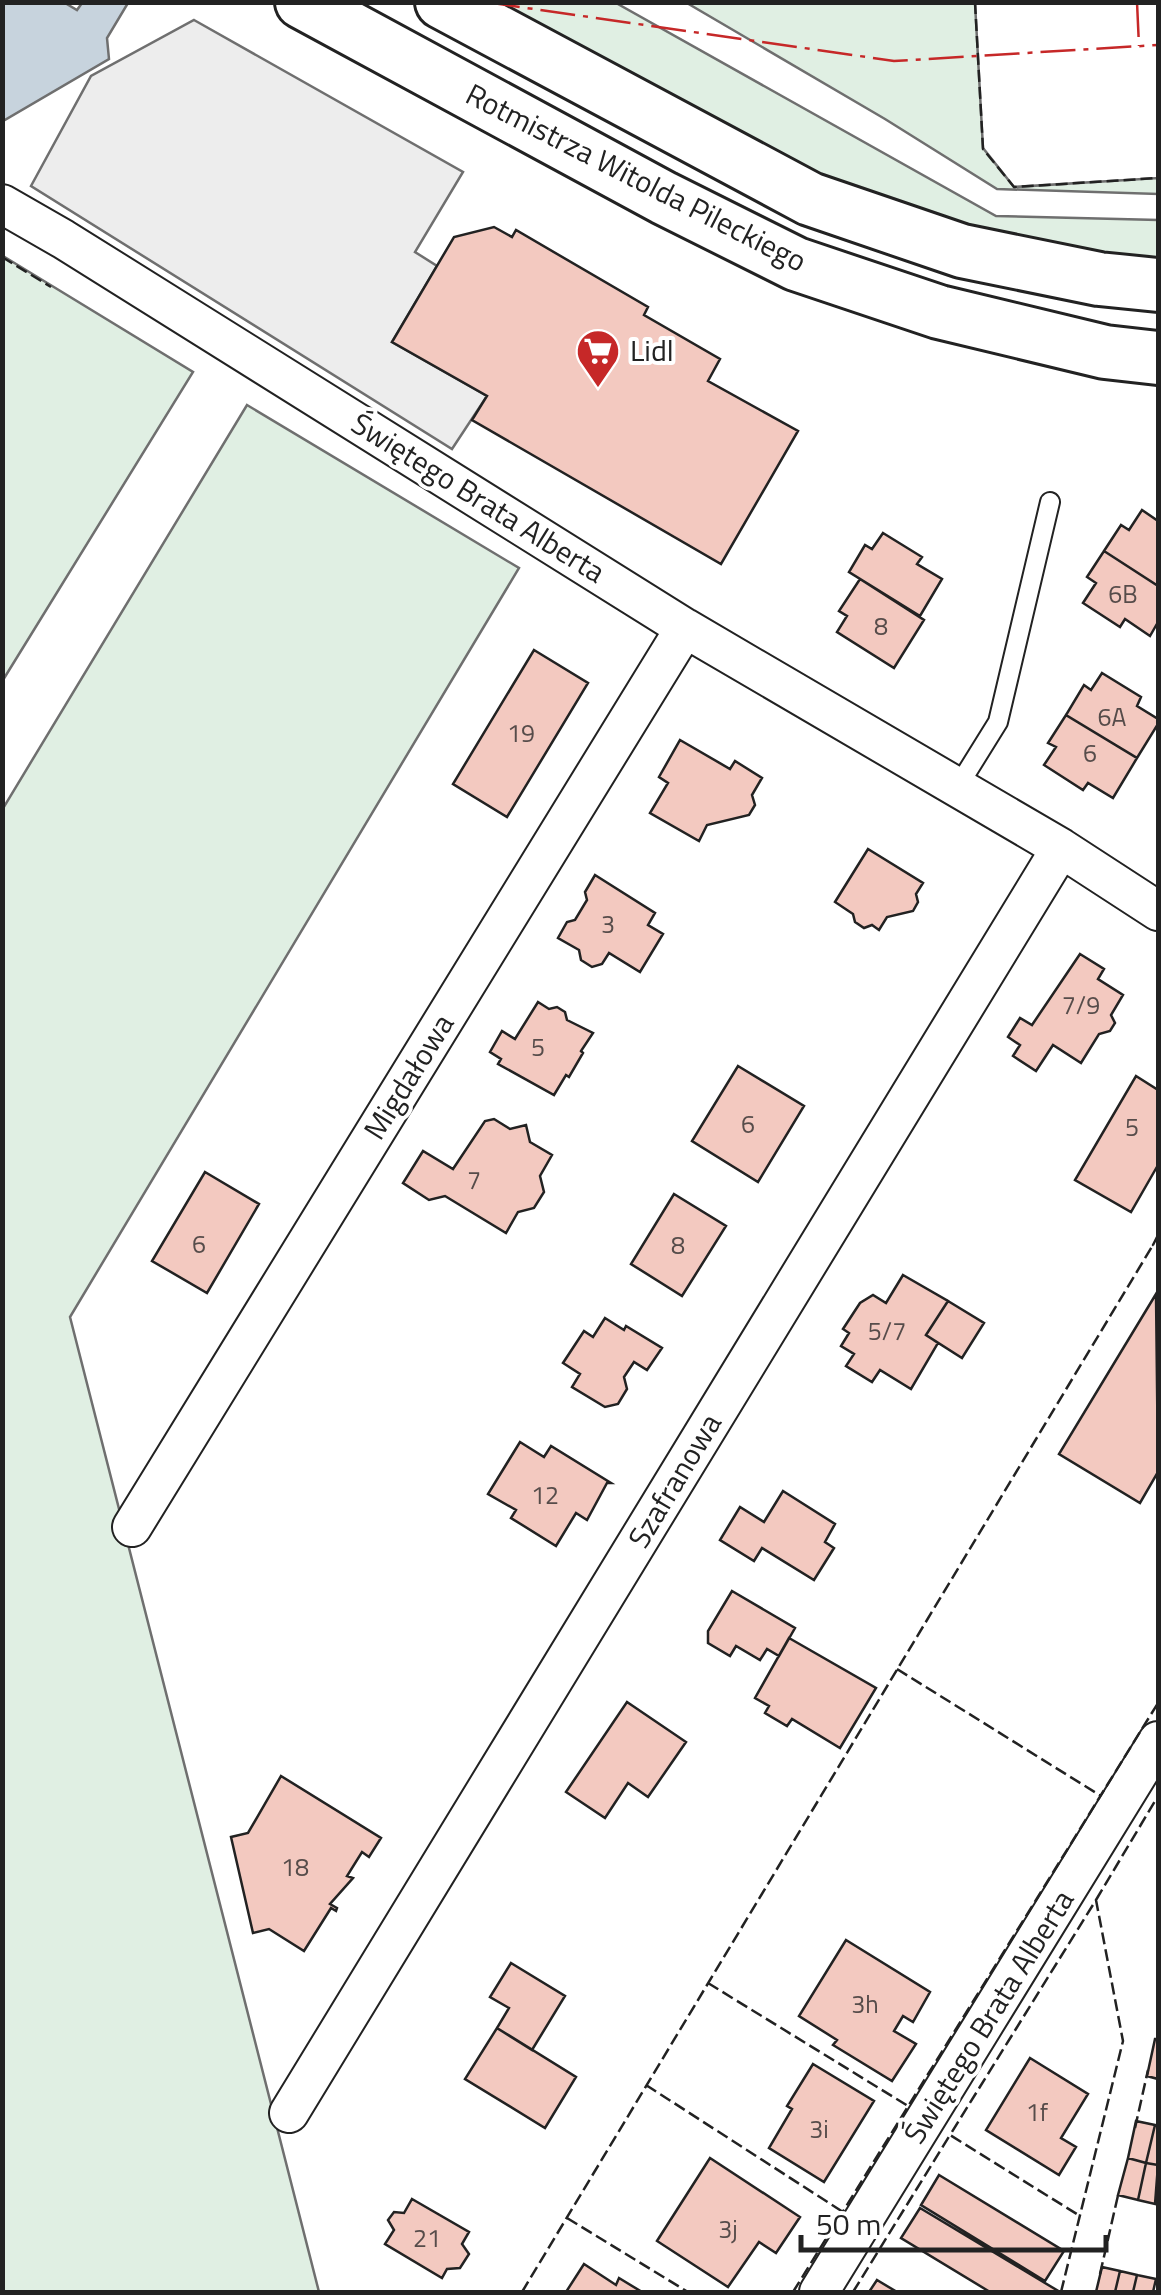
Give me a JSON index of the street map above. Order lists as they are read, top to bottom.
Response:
{
  "streets": {
    "main road": ["Rotmistrza Witolda Pileckiego"],
    "street": ["Świętego Brata Alberta", "Migdałowa", "Szafranowa"]
  },
  "crossings": [
    ["Świętego Brata Alberta", "Migdałowa"],
    ["Świętego Brata Alberta", "Szafranowa"]
  ],
  "places": {
    "supermarket": ["Lidl"]
  },
  "house_numbers": [
    "6B",
    "8",
    "6A",
    "19",
    "6",
    "3",
    "7/9",
    "5",
    "6",
    "5",
    "7",
    "6",
    "8",
    "5/7",
    "12",
    "18",
    "3h",
    "1f",
    "3i",
    "3j",
    "21"
  ],
  "scale_bar": "50 m"
}
